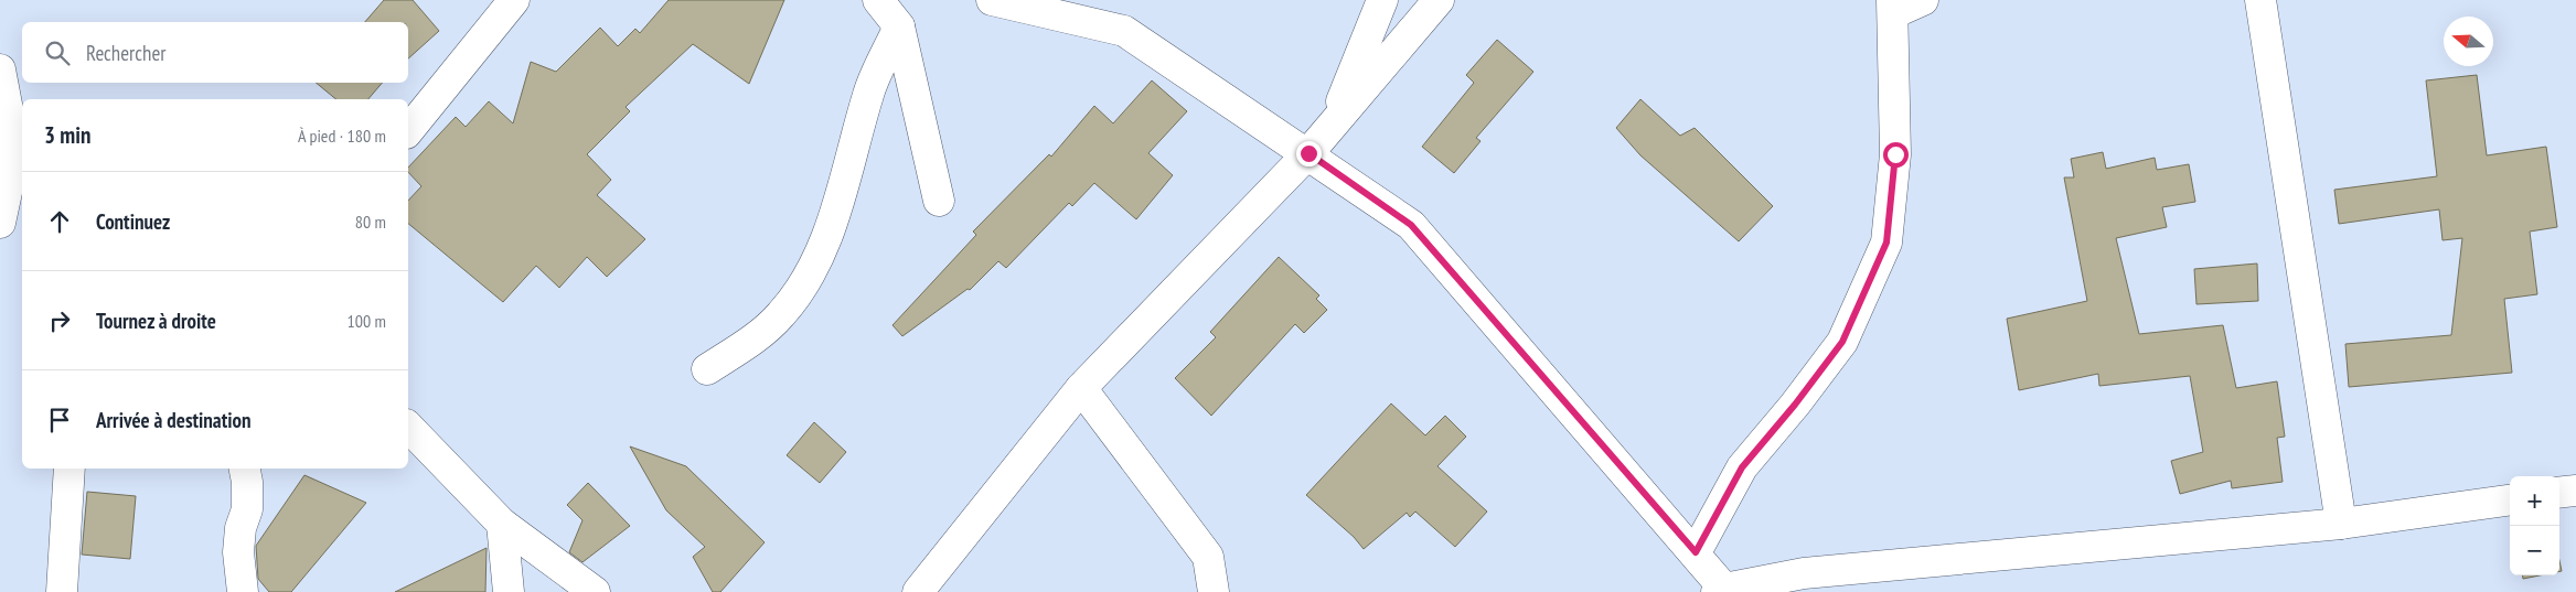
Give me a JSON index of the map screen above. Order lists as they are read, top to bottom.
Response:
{
  "north": "left",
  "page": {
    "search": "Rechercher",
    "heading": ["3 min", "À pied · 180 m"],
    "list": [
      ["Continuez", "80 m"],
      ["Tournez à droite", "100 m"],
      "Arrivée à destination"
    ],
    "map_buttons": ["+", "−"]
  }
}
